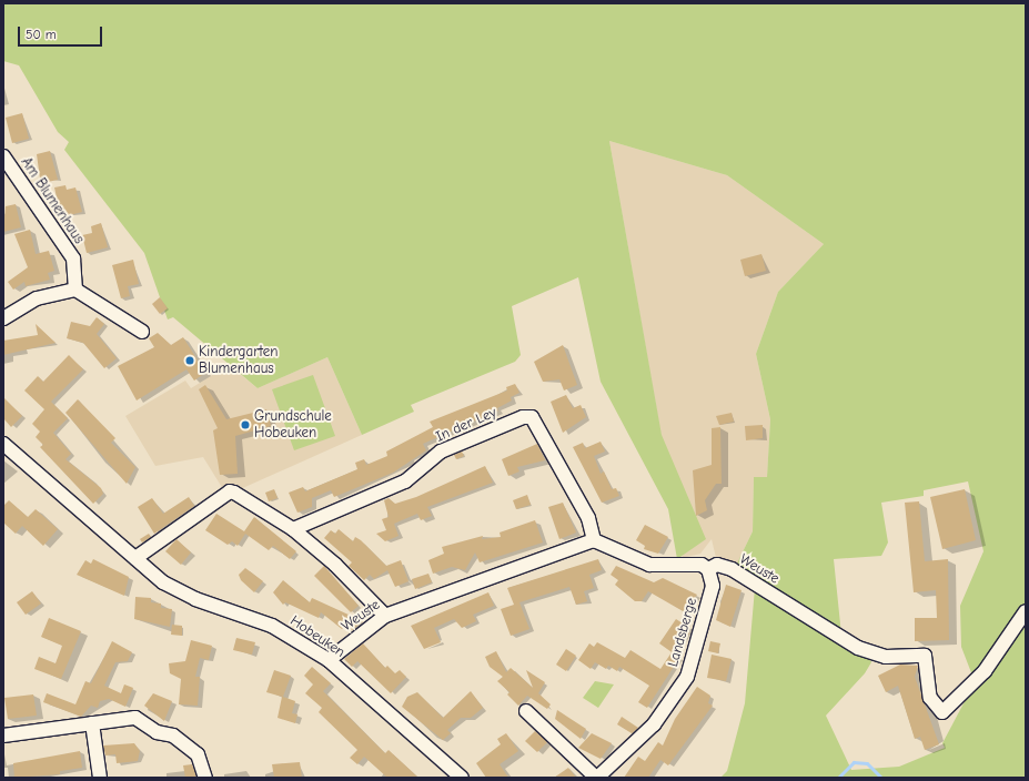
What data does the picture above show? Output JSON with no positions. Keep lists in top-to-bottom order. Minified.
{"streets":{"street":["Am Blumenhaus","In der Ley","Weuste","Landsberge","Hobeuken"]},"crossings":[["In der Ley","Weuste"],["Weuste","Landsberge"],["Weuste","Hobeuken"]],"places":["Kindergarten Blumenhaus","Grundschule Hobeuken"],"scale_bar":"50 m"}
